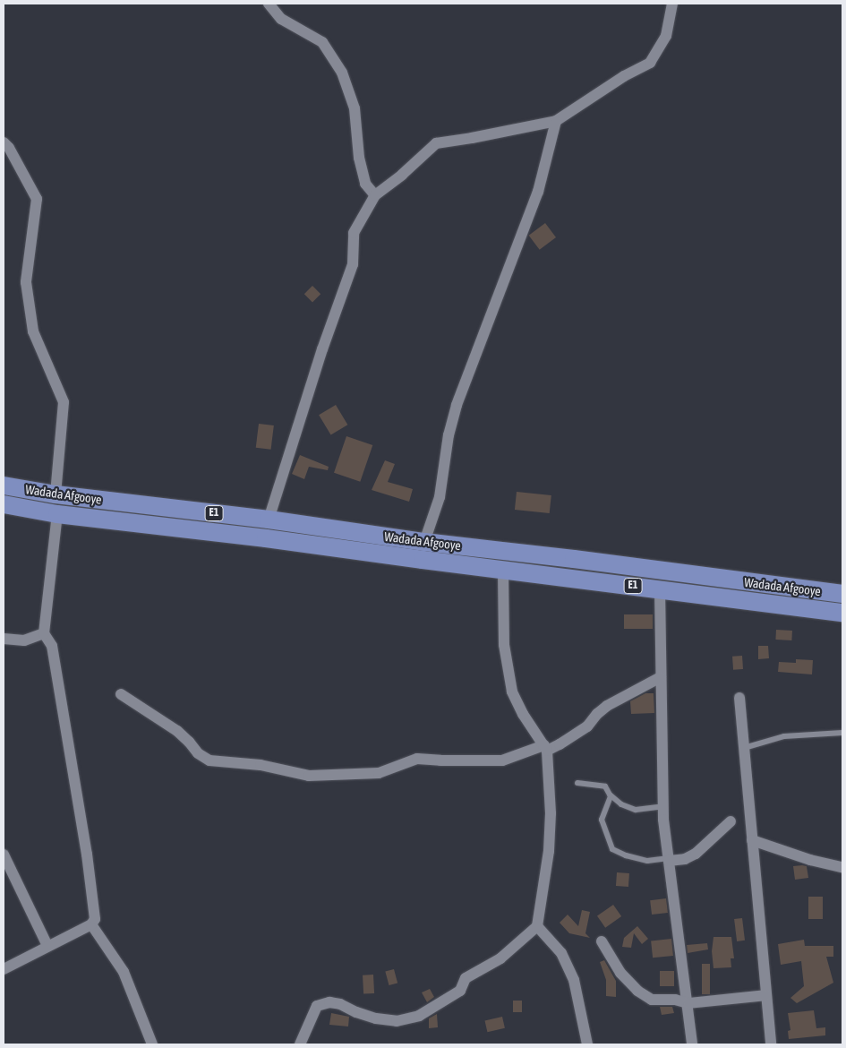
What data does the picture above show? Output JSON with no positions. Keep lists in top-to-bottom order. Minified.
{"streets":{"highway":["Wadada Afgooye","E1"]}}
